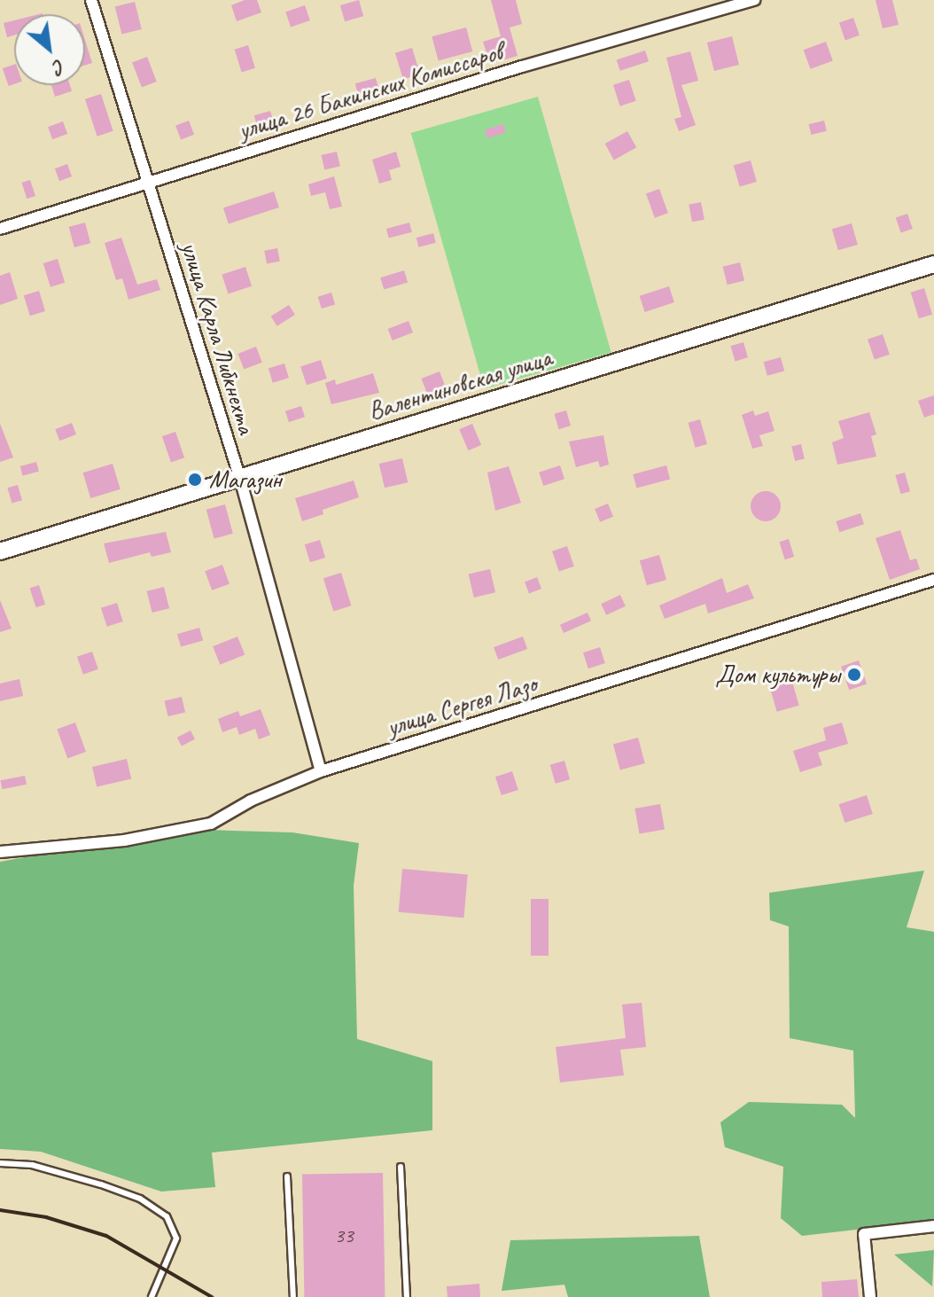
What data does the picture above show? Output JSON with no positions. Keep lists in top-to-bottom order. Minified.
{"streets":{"main road":["Валентиновская улица"],"street":["улица 26 Бакинских Комиссаров","улица Карла Либкнехта","улица Сергея Лазо"]},"crossings":[["улица 26 Бакинских Комиссаров","улица Карла Либкнехта"],["улица Карла Либкнехта","Валентиновская улица"],["улица Карла Либкнехта","улица Сергея Лазо"]],"places":["Магазин","Дом культуры"],"house_numbers":["33"],"north":"bottom right"}
